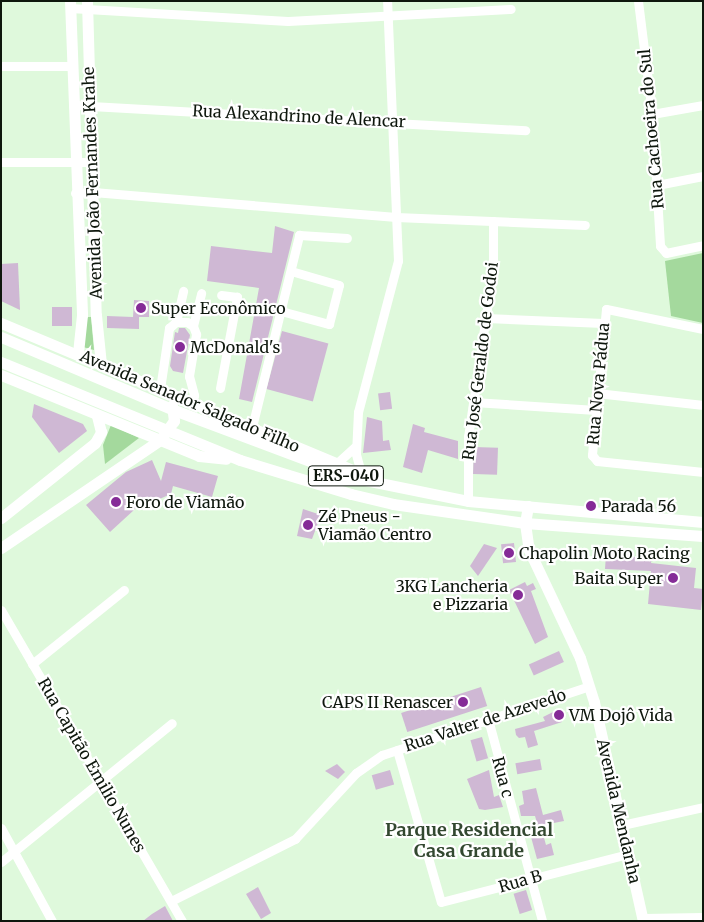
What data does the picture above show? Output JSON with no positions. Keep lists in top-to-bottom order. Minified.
{"streets":{"main road":["Avenida João Fernandes Krahe","Avenida Senador Salgado Filho","ERS-040","Avenida Mendanha"],"street":["Rua Alexandrino de Alencar","Rua Cachoeira do Sul","Rua José Geraldo de Godoi","Rua Nova Pádua","Rua Valter de Azevedo","Rua Capitão Emilio Nunes","Rua c","Rua B"]},"crossings":[["Rua Alexandrino de Alencar","Avenida João Fernandes Krahe"],["Avenida João Fernandes Krahe","Avenida Senador Salgado Filho"],["Rua José Geraldo de Godoi","Avenida Senador Salgado Filho"],["Avenida Senador Salgado Filho","Avenida Mendanha"],["Rua Valter de Azevedo","Rua Capitão Emilio Nunes"],["Rua Valter de Azevedo","Rua c"],["Rua Valter de Azevedo","Avenida Mendanha"],["Rua Valter de Azevedo","Rua B"],["Rua c","Rua B"],["Avenida Mendanha","Rua B"]],"districts":["Parque Residencial Casa Grande"],"places":["Super Econômico","McDonald's","Foro de Viamão","Parada 56","Zé Pneus - Viamão Centro","Chapolin Moto Racing","Baita Super","3KG Lancheria e Pizzaria","CAPS II Renascer","VM Dojô Vida"]}
